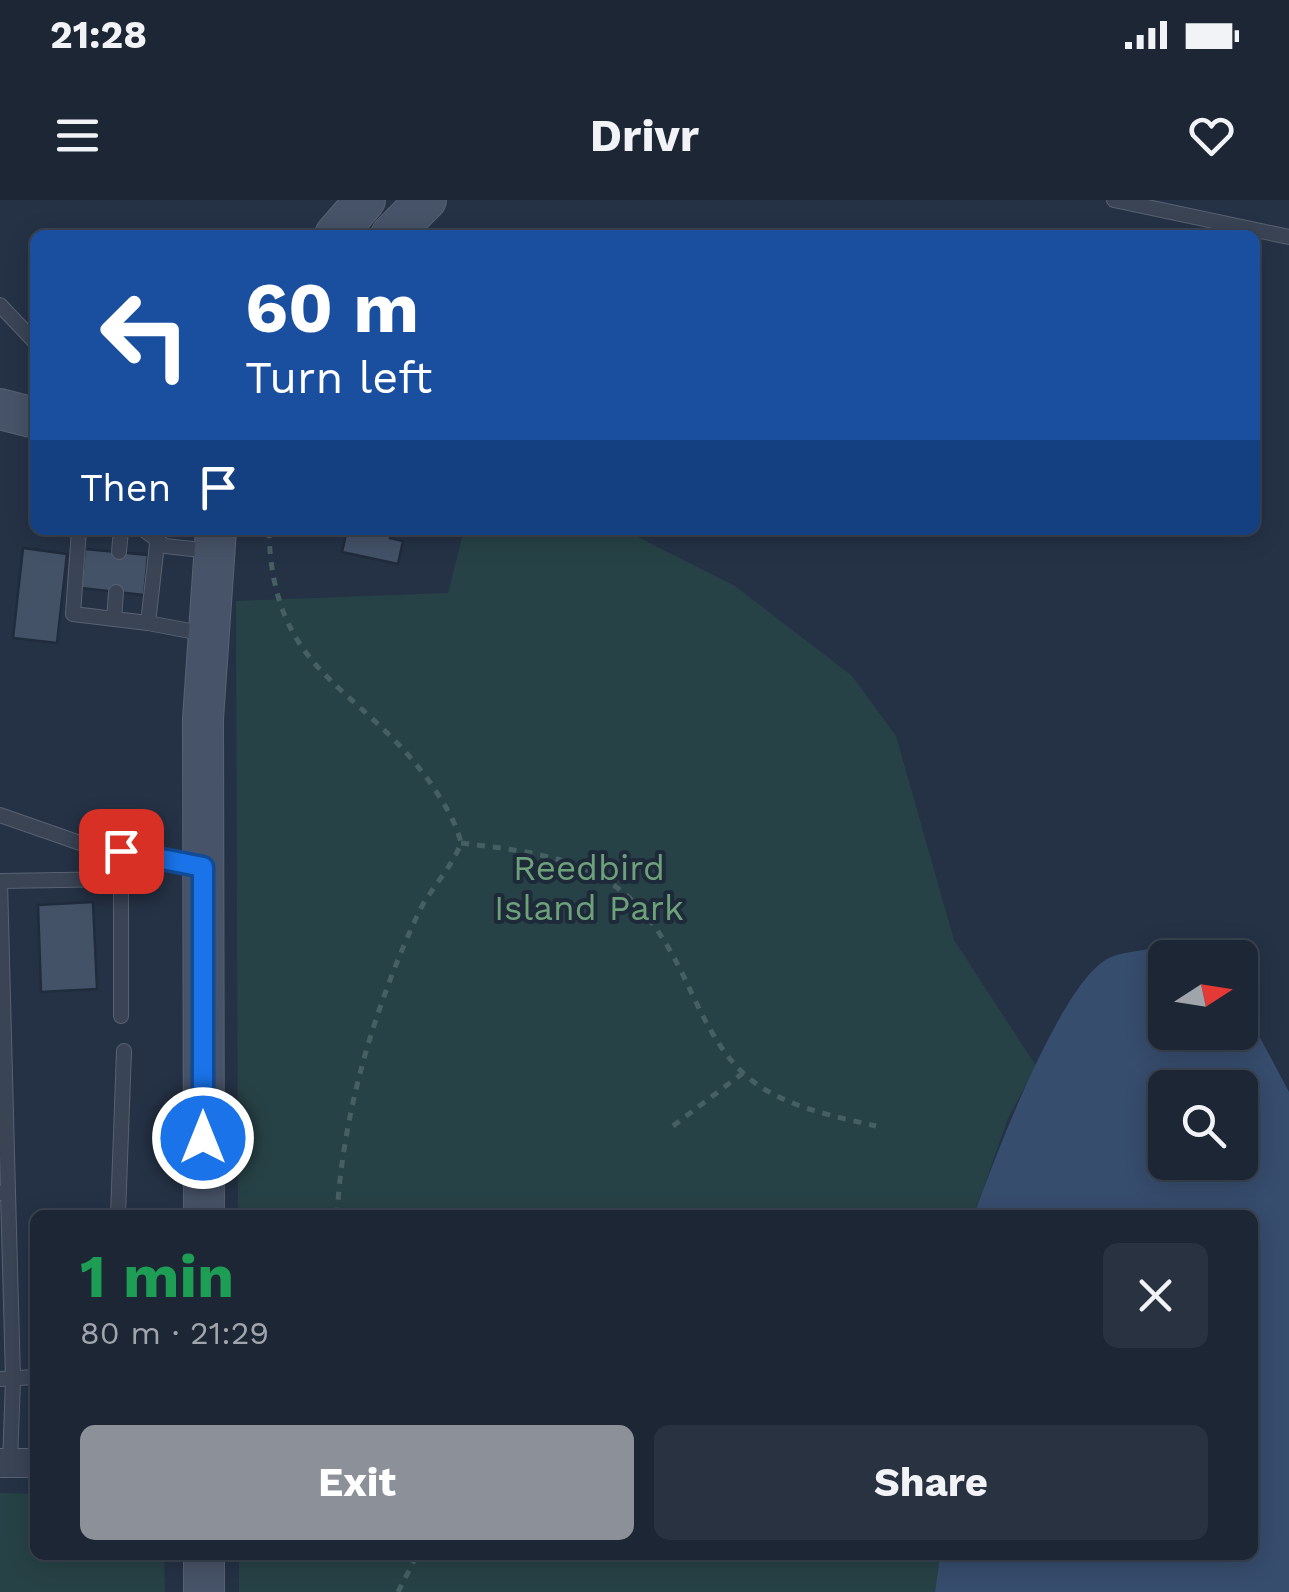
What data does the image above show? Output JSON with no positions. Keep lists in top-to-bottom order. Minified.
{"parks":["Reedbird Island Park"],"north":"right","page":{"status":"21:28","header":"Drivr","turn":["60 m","Turn left"],"then":"Then","heading":["1 min","80 m · 21:29"],"buttons":["Exit","Share"]}}
